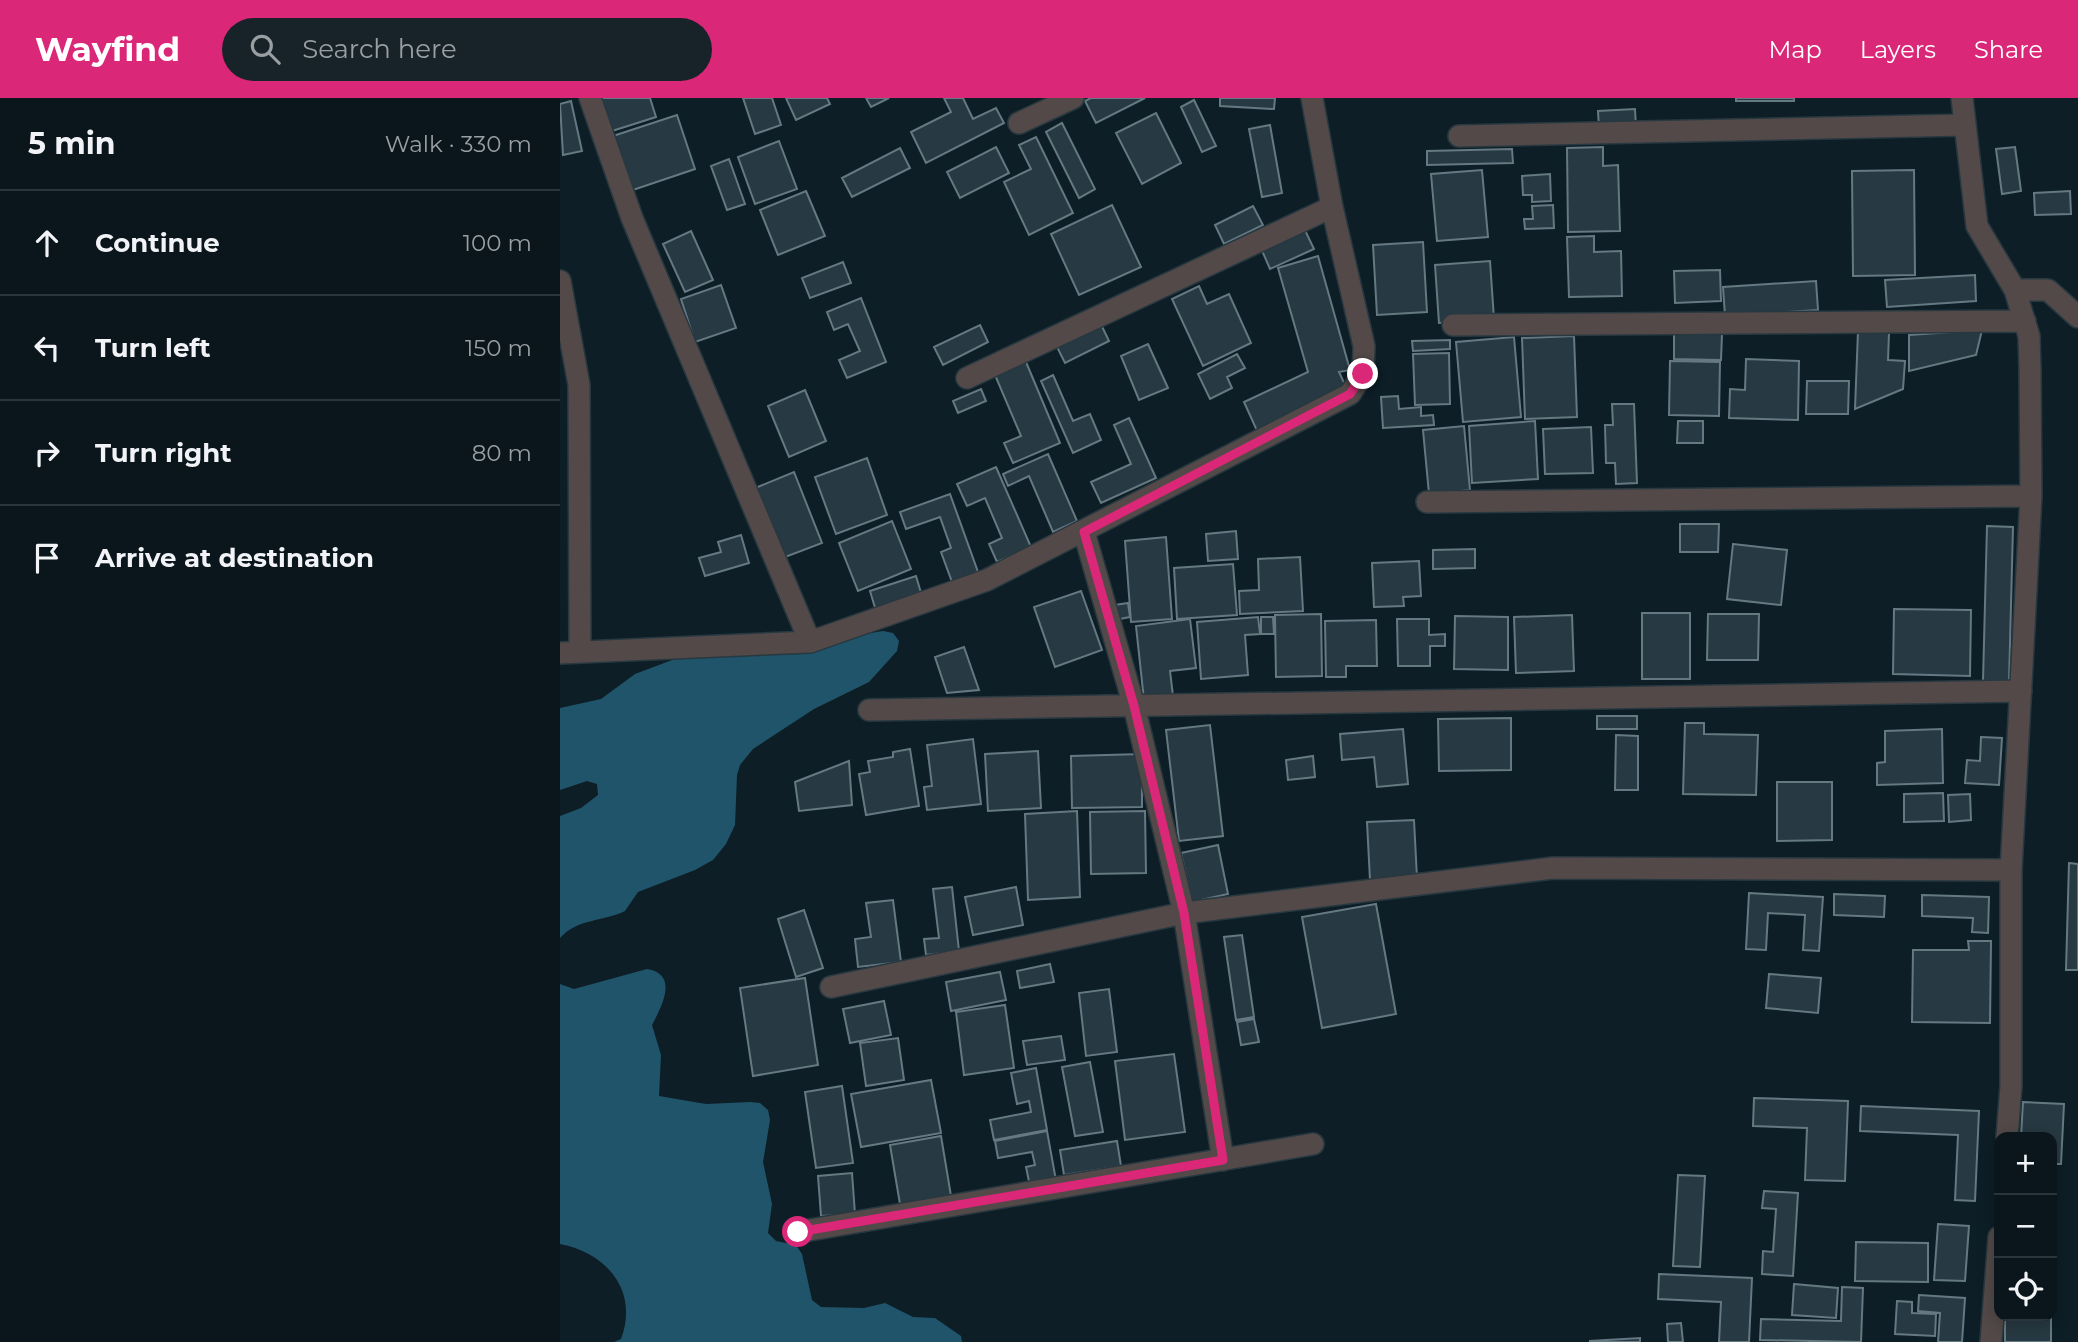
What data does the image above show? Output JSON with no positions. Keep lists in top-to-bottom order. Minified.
{"page":{"header":"Wayfind","search":"Search here","nav":["Map","Layers","Share"],"heading":["5 min","Walk · 330 m"],"list":[["Continue","100 m"],["Turn left","150 m"],["Turn right","80 m"],"Arrive at destination"],"map_buttons":["+","−"]}}
